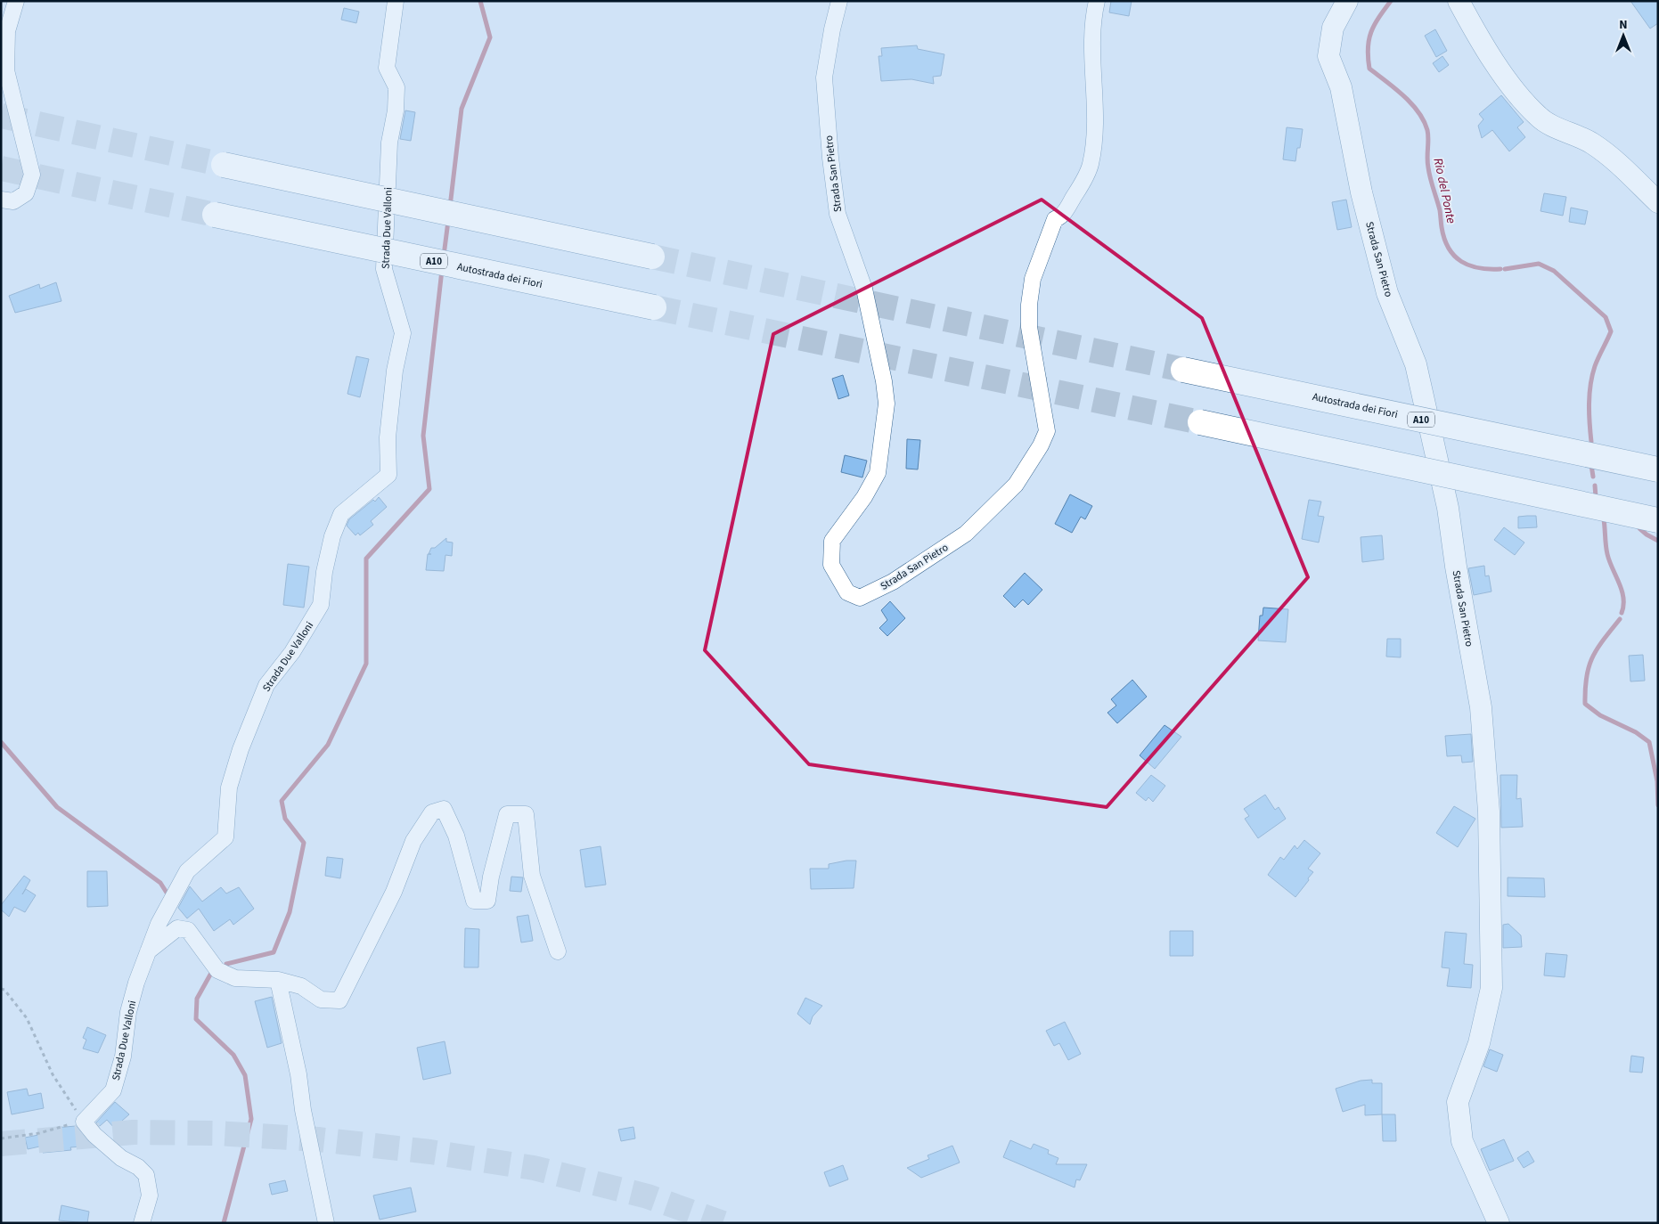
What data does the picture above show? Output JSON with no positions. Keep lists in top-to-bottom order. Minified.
{"streets":{"highway":["A10","Autostrada dei Fiori"],"street":["Strada San Pietro","Strada Due Valloni"]},"water":["Rio del Ponte"],"north":"top"}
